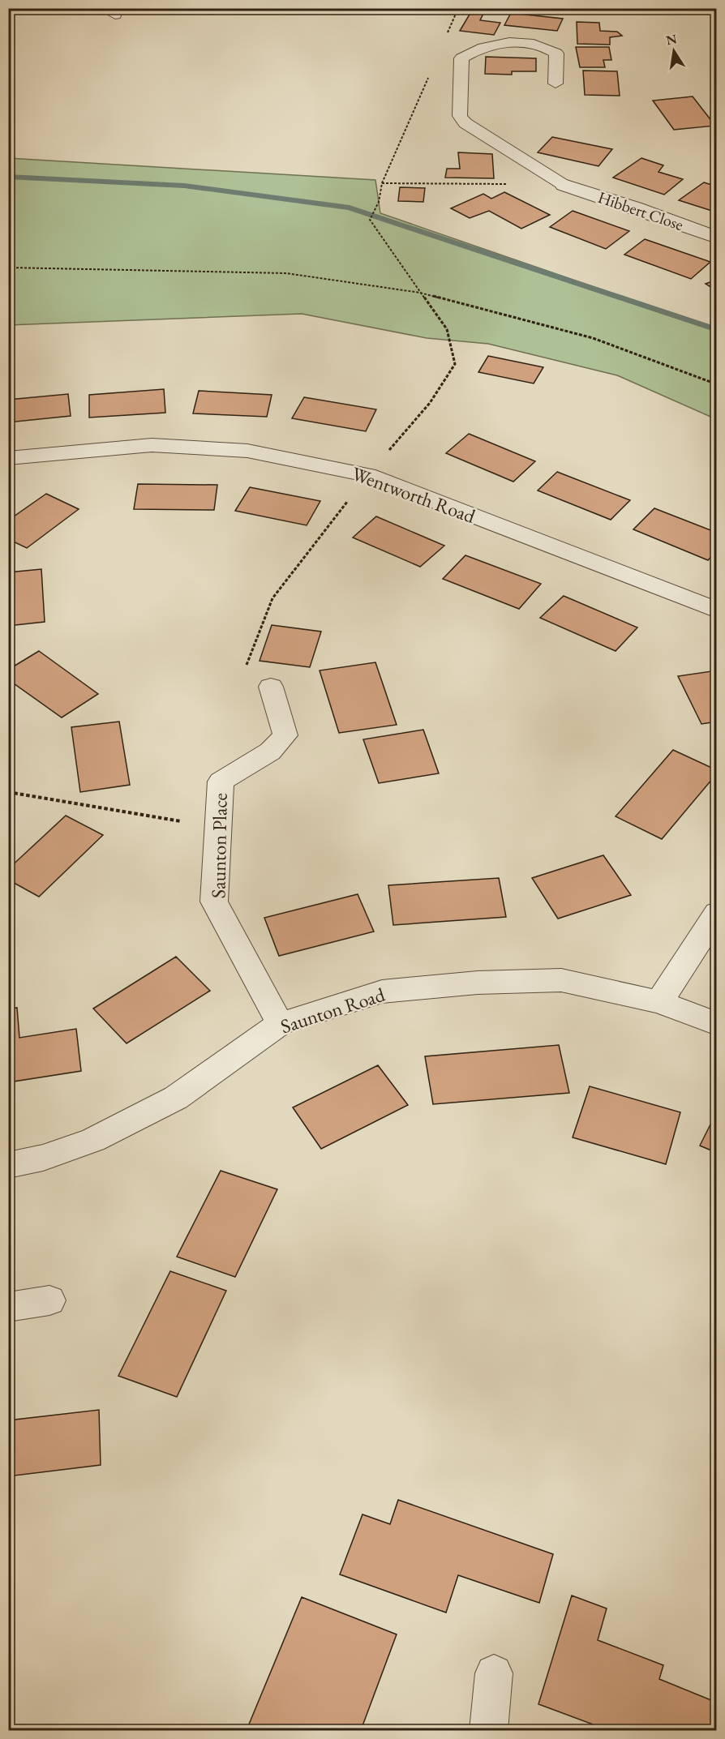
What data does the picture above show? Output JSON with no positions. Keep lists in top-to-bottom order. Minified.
{"streets":{"street":["Hibbert Close","Wentworth Road","Saunton Place","Saunton Road"]},"crossings":[["Saunton Place","Saunton Road"]],"north":"top"}
